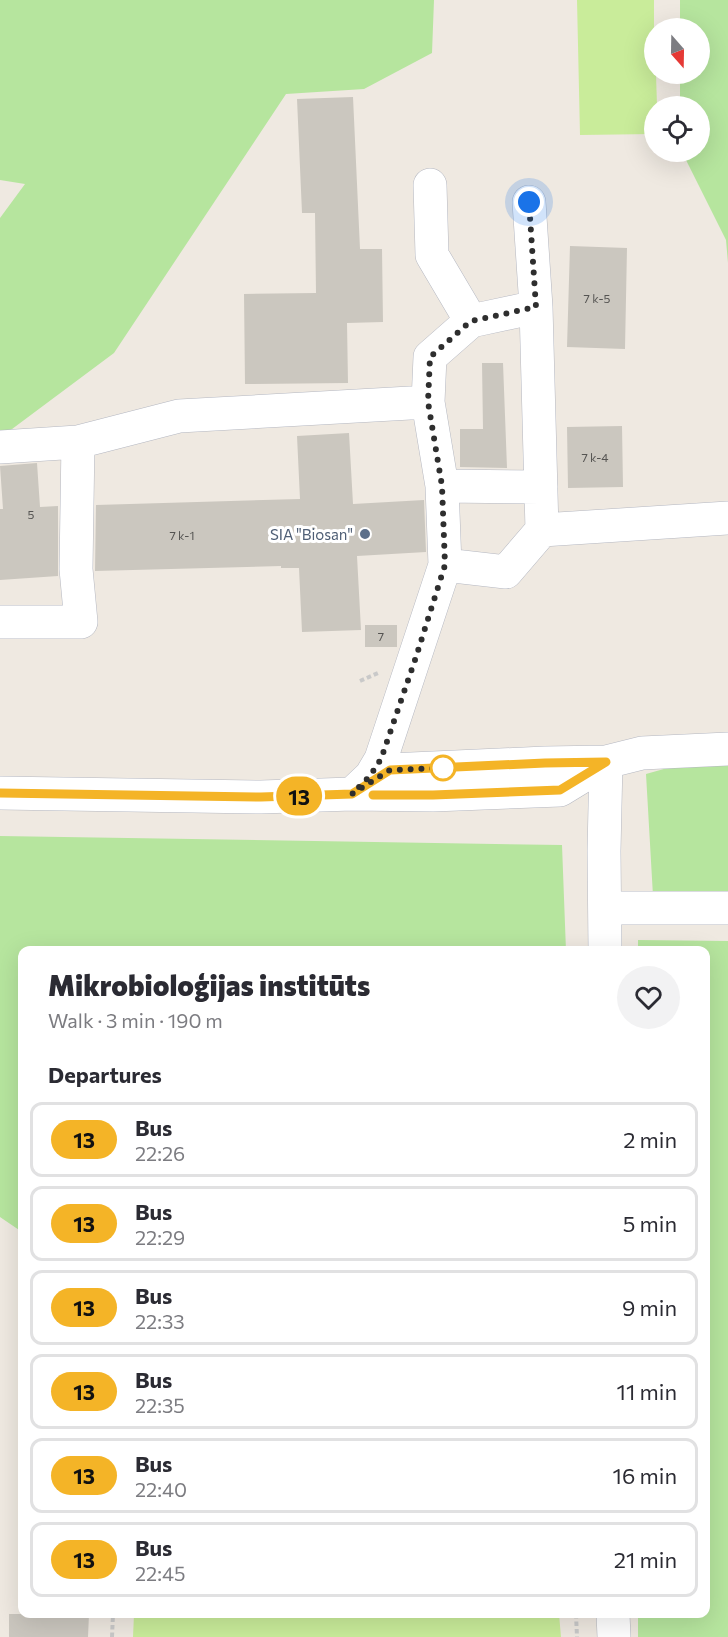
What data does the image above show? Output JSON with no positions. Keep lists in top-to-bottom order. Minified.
{"places":["SIA \"Biosan\""],"lines":["bus line 13"],"house_numbers":["7 k-5","7 k-4","5","7 k-1","7"],"north":"bottom","page":{"on_map":"13","heading":[["Mikrobioloģijas institūts","Walk · 3 min · 190 m"],"Departures"],"list":[{"mark":"13","name":"Bus","note":"22:26","value":"2 min"},{"mark":"13","name":"Bus","note":"22:29","value":"5 min"},{"mark":"13","name":"Bus","note":"22:33","value":"9 min"},{"mark":"13","name":"Bus","note":"22:35","value":"11 min"},{"mark":"13","name":"Bus","note":"22:40","value":"16 min"},{"mark":"13","name":"Bus","note":"22:45","value":"21 min"}]}}
